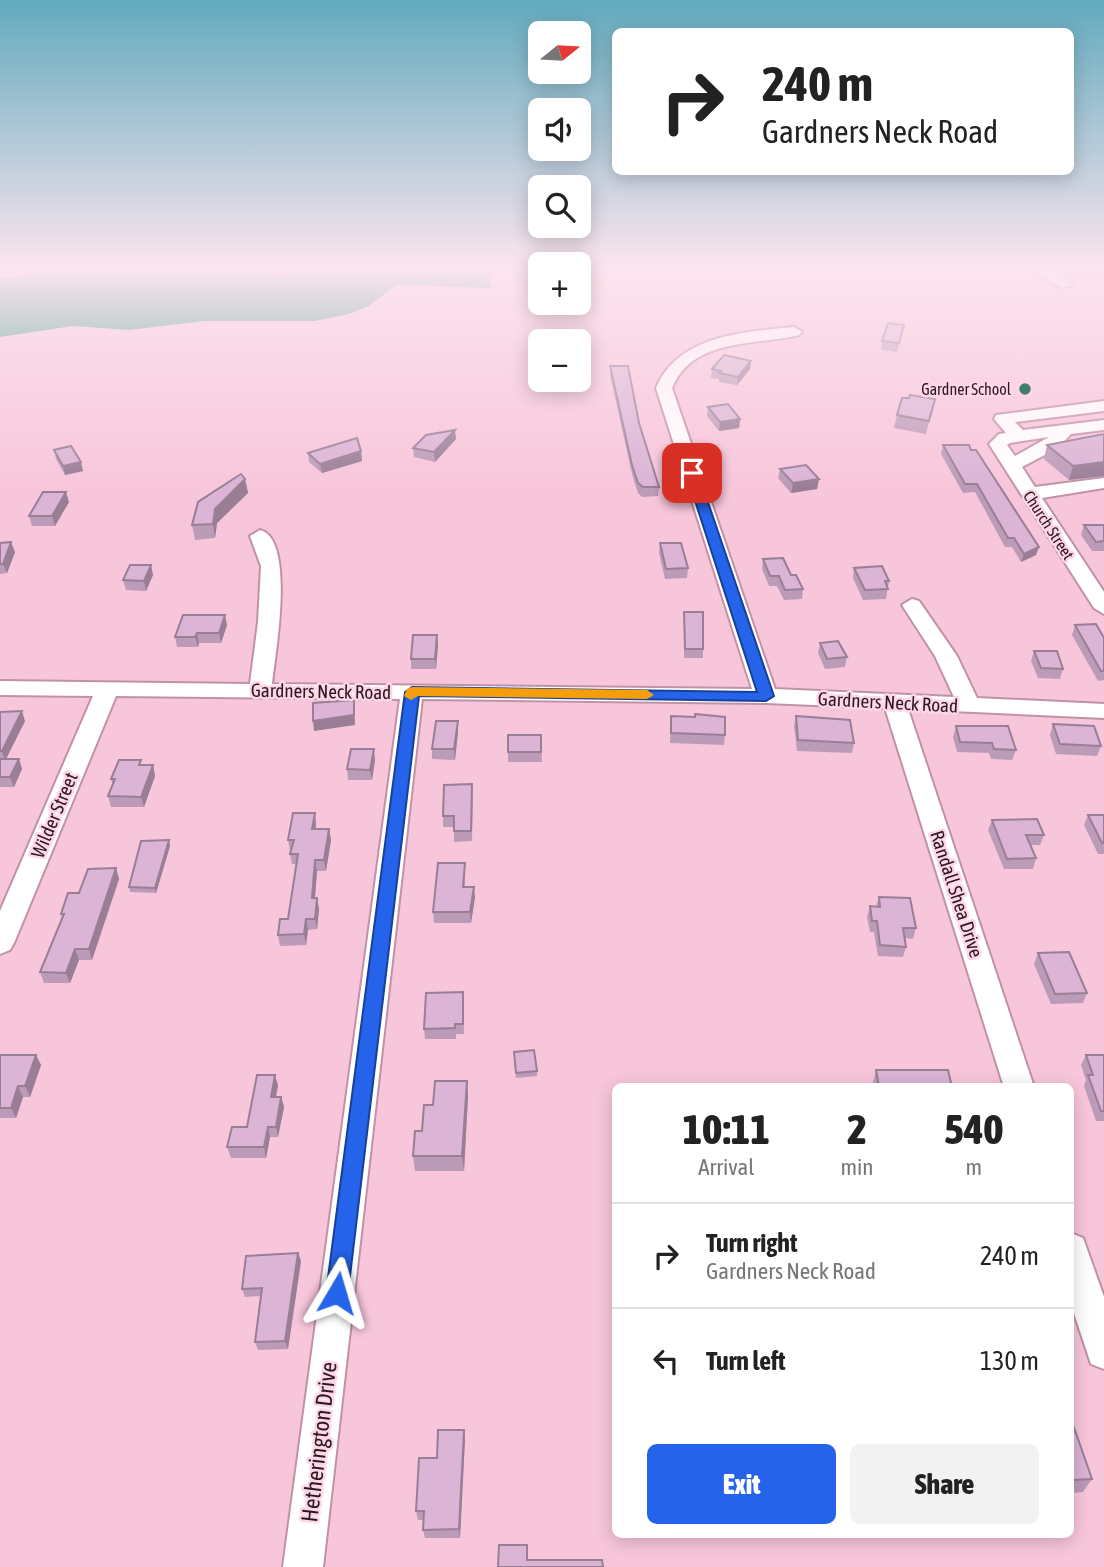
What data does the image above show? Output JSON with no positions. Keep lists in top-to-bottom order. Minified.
{"streets":{"street":["Church Street","Gardners Neck Road","Wilder Street","Randall Shea Drive","Hetherington Drive"]},"crossings":[["Gardners Neck Road","Wilder Street"],["Gardners Neck Road","Randall Shea Drive"],["Gardners Neck Road","Hetherington Drive"]],"places":["Gardner School"],"north":"right","page":{"map_buttons":["+","−"],"turn":["240 m","Gardners Neck Road"],"eta":["10:11","Arrival","2","min","540","m"],"list":[{"name":"Turn right","note":"Gardners Neck Road","value":"240 m"},{"name":"Turn left","value":"130 m"}],"buttons":["Exit","Share"]}}
